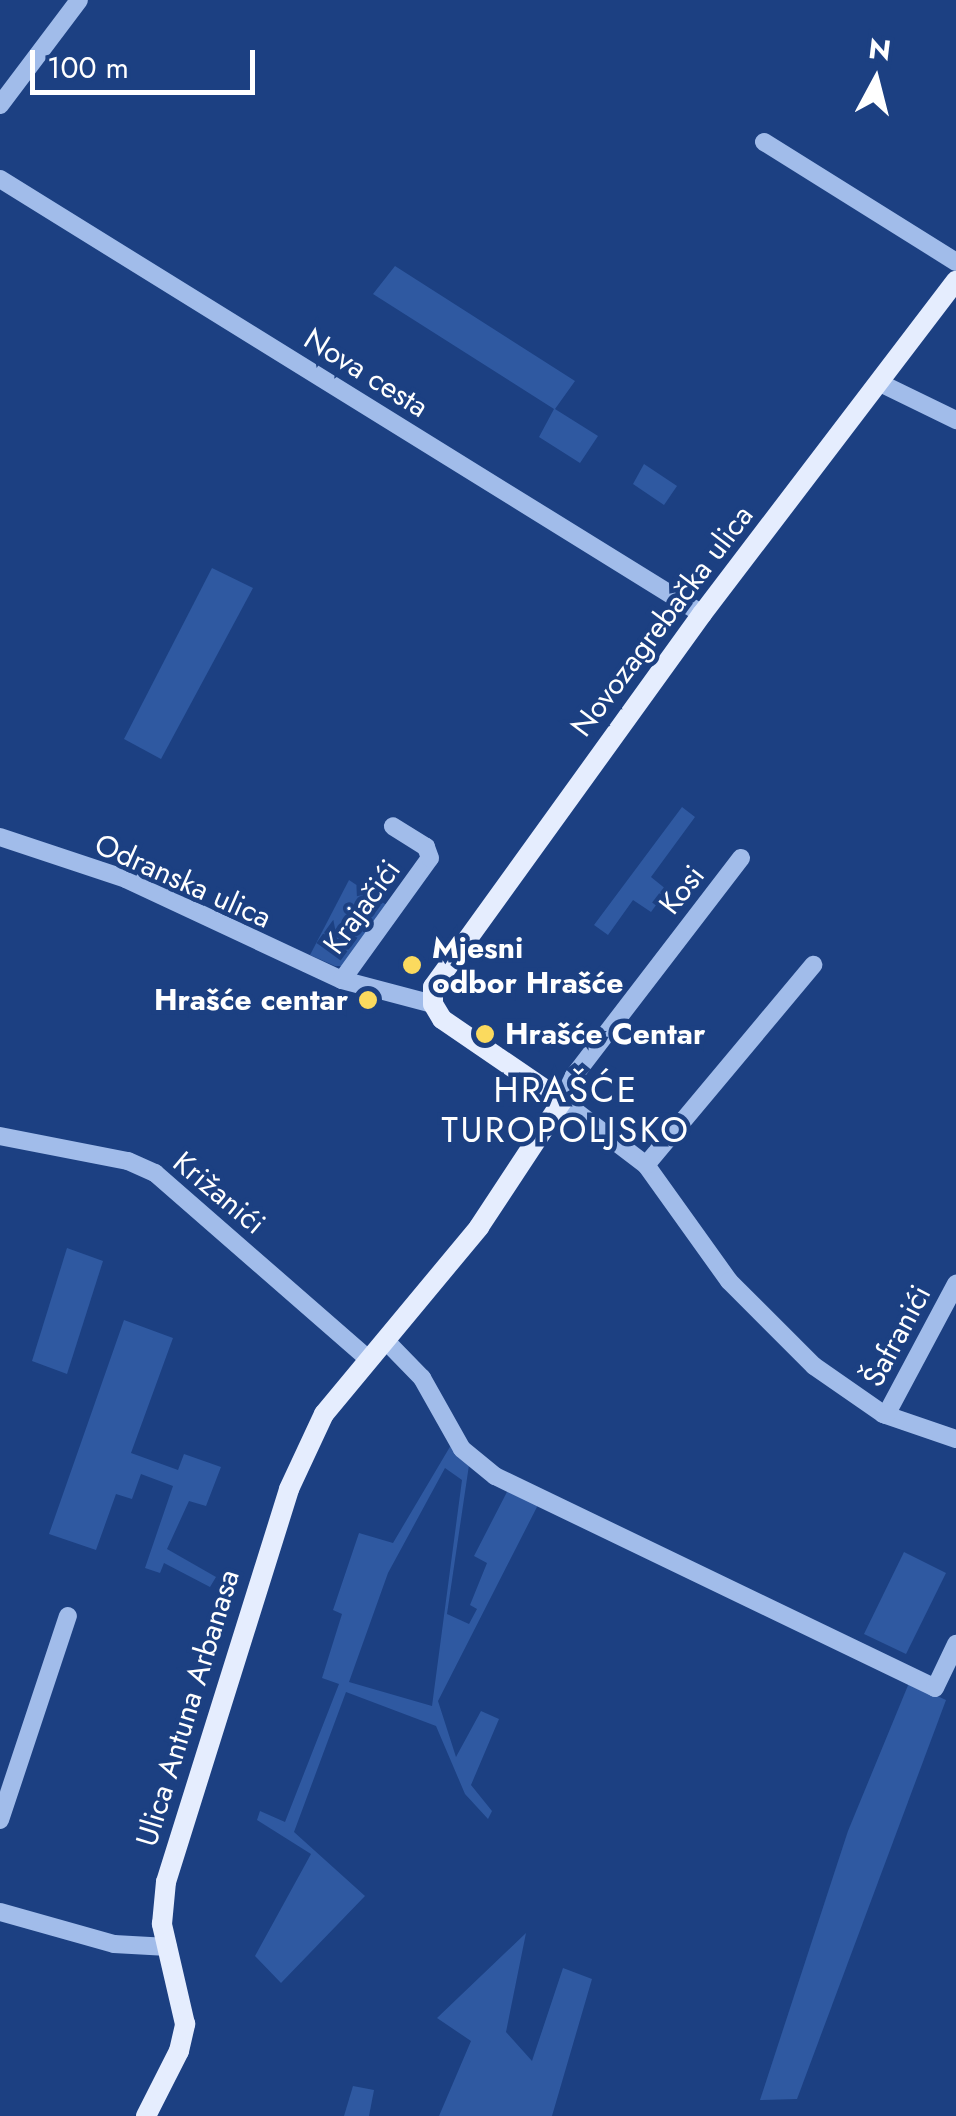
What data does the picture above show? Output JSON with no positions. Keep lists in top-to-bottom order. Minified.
{"streets":{"main road":["Novozagrebačka ulica","Ulica Antuna Arbanasa"],"street":["Nova cesta","Odranska ulica","Kosi","Krajačići","Križanići","Šafranići"]},"crossings":[["Nova cesta","Novozagrebačka ulica"],["Novozagrebačka ulica","Odranska ulica"],["Odranska ulica","Krajačići"],["Kosi","Ulica Antuna Arbanasa"],["Križanići","Ulica Antuna Arbanasa"]],"districts":["HRAŠĆE TUROPOLJSKO"],"places":["Mjesni odbor Hrašće","Hrašće centar","Hrašće Centar"],"scale_bar":"100 m","north":"top"}
